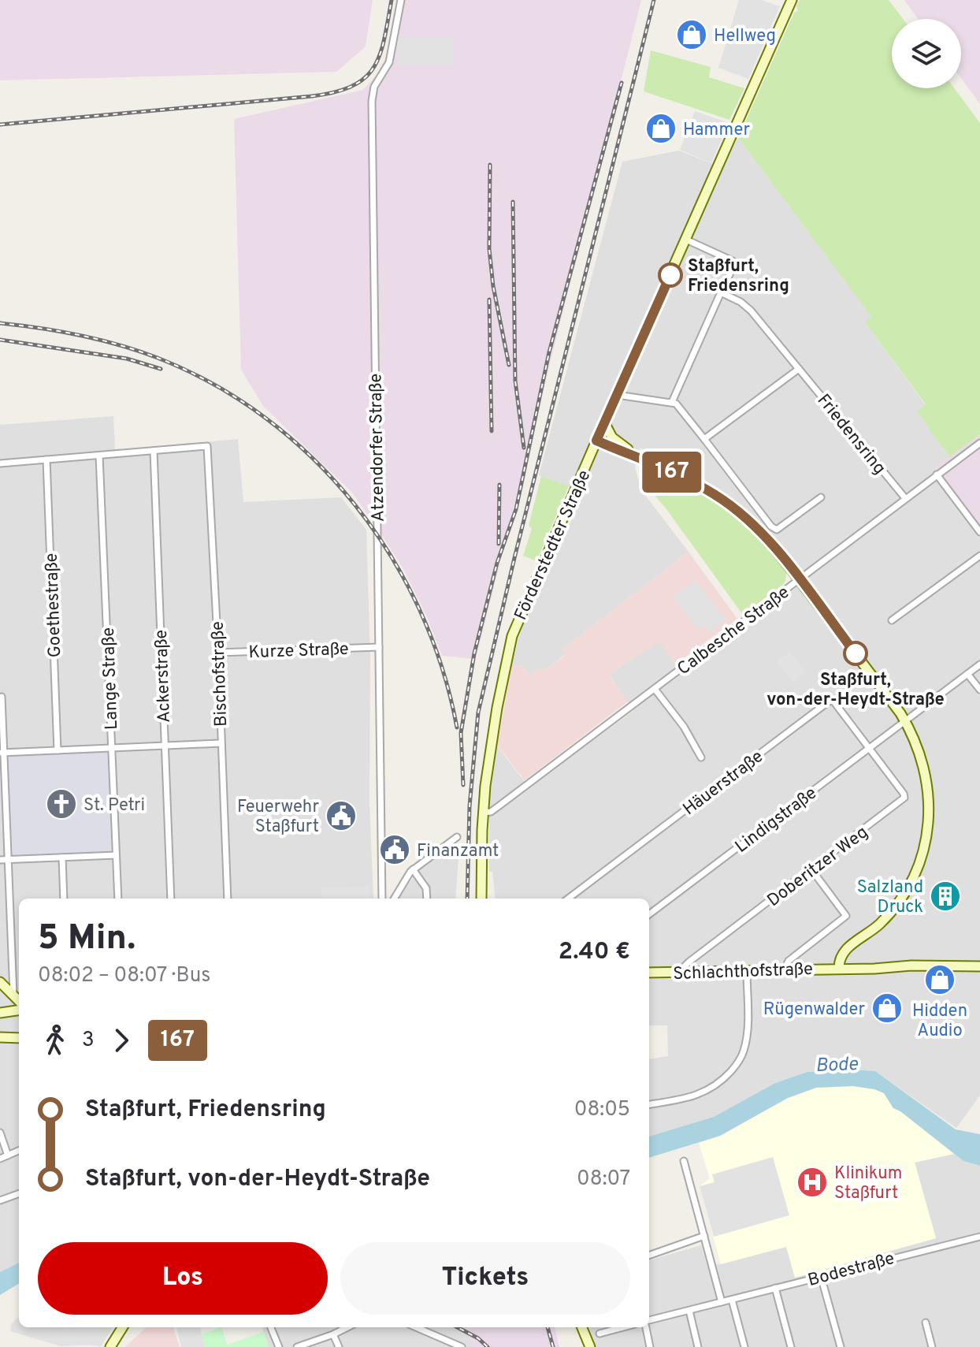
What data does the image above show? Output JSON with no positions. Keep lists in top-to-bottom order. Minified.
{"streets":{"street":["Friedensring","Atzendorfer Straße","Förderstedter Straße","Goethestraße","Calbesche Straße","Kurze Straße","Bischofstraße","Ackerstraße","Lange Straße","Häuerstraße","Lindigstraße","Doberitzer Weg","Schlachthofstraße","Bodestraße"]},"crossings":[["Friedensring","Calbesche Straße"],["Atzendorfer Straße","Kurze Straße"],["Förderstedter Straße","Calbesche Straße"],["Kurze Straße","Bischofstraße"],["Bischofstraße","Ackerstraße"],["Häuerstraße","Lindigstraße"],["Häuerstraße","Doberitzer Weg"],["Lindigstraße","Doberitzer Weg"],["Doberitzer Weg","Schlachthofstraße"]],"water":["Bode"],"places":{"shop":["Hellweg","Hammer","Hidden Audio","Rügenwalder"],"other":["Staßfurt, Friedensring","Staßfurt, von-der-Heydt-Straße"],"church":["St. Petri"],"public building":["Feuerwehr Staßfurt","Finanzamt"],"building":["Salzland Druck"],"hospital":["Klinikum Staßfurt"]},"lines":["bus line 167"],"page":{"on_map":"167","heading":["5 Min.","08:02 – 08:07 · Bus","2.40 €"],"legs":["3","167"],"list":[{"name":"Staßfurt, Friedensring","value":"08:05"},{"name":"Staßfurt, von-der-Heydt-Straße","value":"08:07"}],"buttons":["Los","Tickets"]}}
